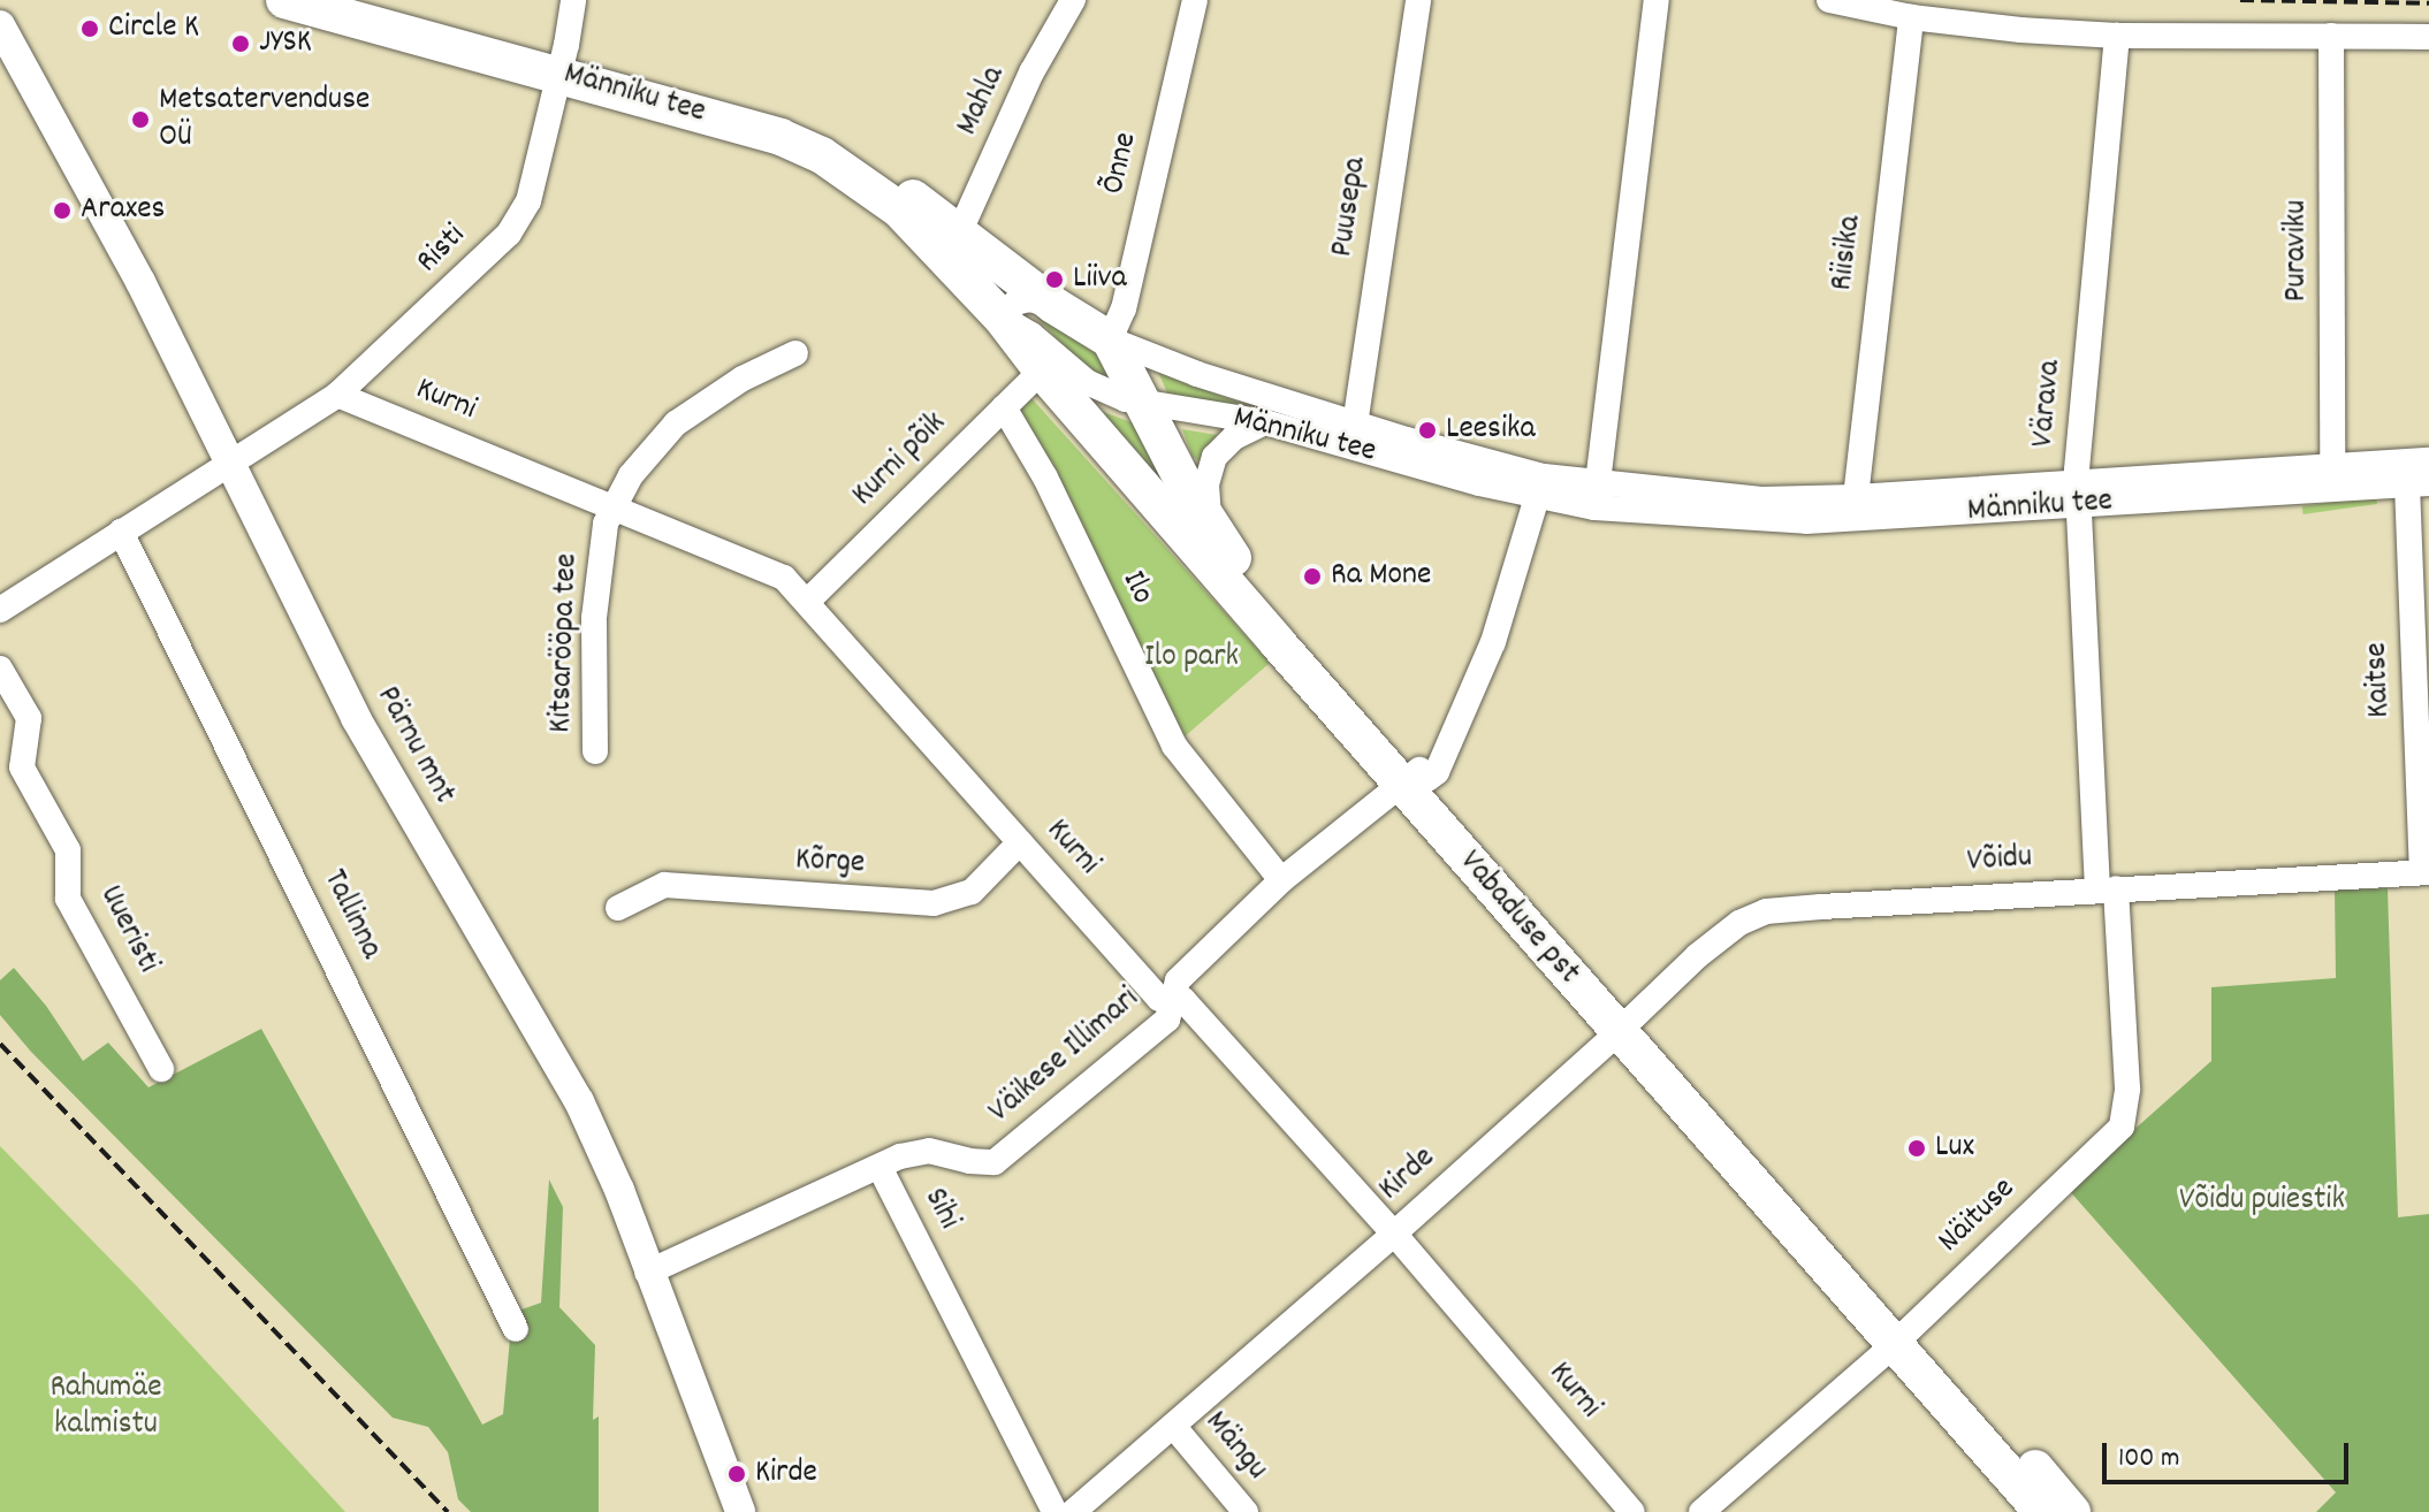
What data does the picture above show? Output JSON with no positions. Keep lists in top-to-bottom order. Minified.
{"streets":{"highway":["Männiku tee","Vabaduse pst"],"main road":["Pärnu mnt"],"street":["Mahla","Õnne","Puusepa","Risti","Puraviku","Riisika","Kurni","Värava","Kurni põik","Ilo","Kitsarööpa tee","Kaitse","Võidu","Kõrge","Tallinna","Uueristi","Väikese Illimari","Kirde","Sihi","Näituse","Mängu"]},"crossings":[["Männiku tee","Mahla"],["Männiku tee","Õnne"],["Männiku tee","Puusepa"],["Männiku tee","Risti"],["Männiku tee","Puraviku"],["Männiku tee","Riisika"],["Männiku tee","Värava"],["Männiku tee","Kaitse"],["Männiku tee","Vabaduse pst"],["Õnne","Vabaduse pst"],["Risti","Kurni"],["Risti","Pärnu mnt"],["Kurni","Kurni põik"],["Kurni","Kitsarööpa tee"],["Kurni","Kõrge"],["Kurni","Väikese Illimari"],["Kurni","Kirde"],["Värava","Võidu"],["Värava","Näituse"],["Kurni põik","Ilo"],["Kurni põik","Vabaduse pst"],["Ilo","Väikese Illimari"],["Kaitse","Võidu"],["Pärnu mnt","Sihi"],["Võidu","Vabaduse pst"],["Võidu","Kirde"],["Võidu","Näituse"],["Vabaduse pst","Väikese Illimari"],["Vabaduse pst","Kirde"],["Vabaduse pst","Näituse"],["Väikese Illimari","Sihi"],["Kirde","Mängu"]],"parks":["Ilo park","Võidu puiestik","Rahumäe kalmistu"],"places":["Circle K","JYSK","Metsatervenduse OÜ","Araxes","Liiva","Leesika","Ra Mone","Lux","Kirde"],"scale_bar":"100 m"}
